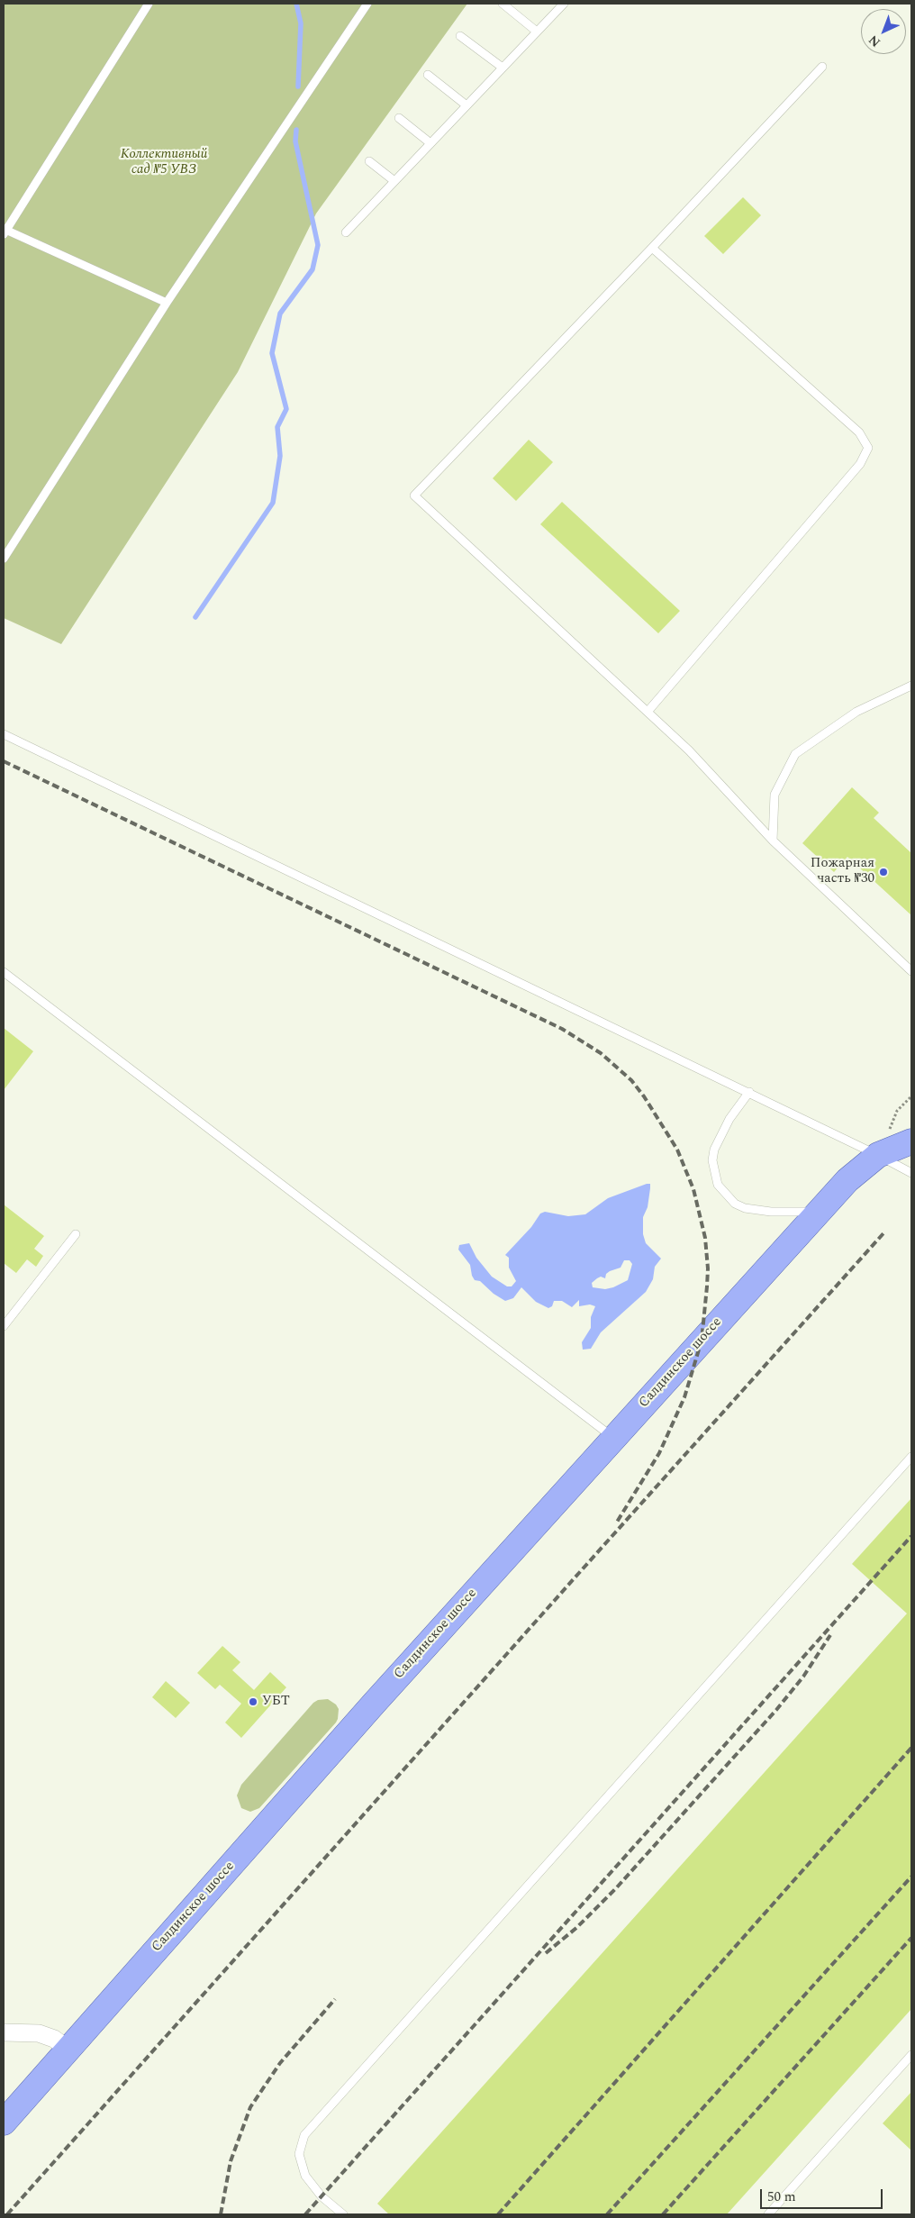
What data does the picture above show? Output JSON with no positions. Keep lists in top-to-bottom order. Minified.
{"streets":{"main road":["Салдинское шоссе"]},"parks":["Коллективный сад №5 УВЗ"],"places":["Пожарная часть №30","УБТ"],"scale_bar":"50 m","north":"bottom left"}
